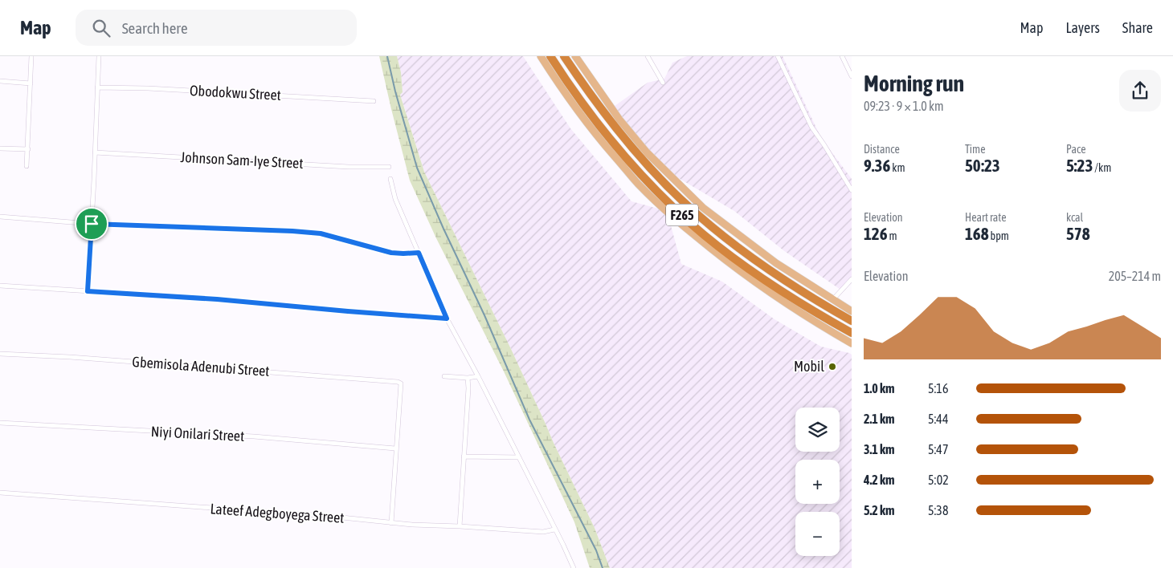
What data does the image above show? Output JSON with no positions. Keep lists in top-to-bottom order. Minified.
{"streets":{"highway":["F265"],"street":["Obodokwu Street","Johnson Sam-Iye Street","Gbemisola Adenubi Street","Niyi Onilari Street","Lateef Adegboyega Street"]},"crossings":[["Gbemisola Adenubi Street","Niyi Onilari Street"]],"places":["Mobil"],"page":{"header":"Map","search":"Search here","nav":["Map","Layers","Share"],"heading":["Morning run","09:23 · 9 × 1.0 km"],"stats":[["Distance","9.36 km"],["Time","50:23"],["Pace","5:23 /km"],["Elevation","126 m"],["Heart rate","168 bpm"],["kcal","578"]],"chart":["Elevation","205–214 m"],"list":[{"name":"1.0 km","note":"5:16"},{"name":"2.1 km","note":"5:44"},{"name":"3.1 km","note":"5:47"},{"name":"4.2 km","note":"5:02"},{"name":"5.2 km","note":"5:38"}],"map_buttons":["+","−"]}}
